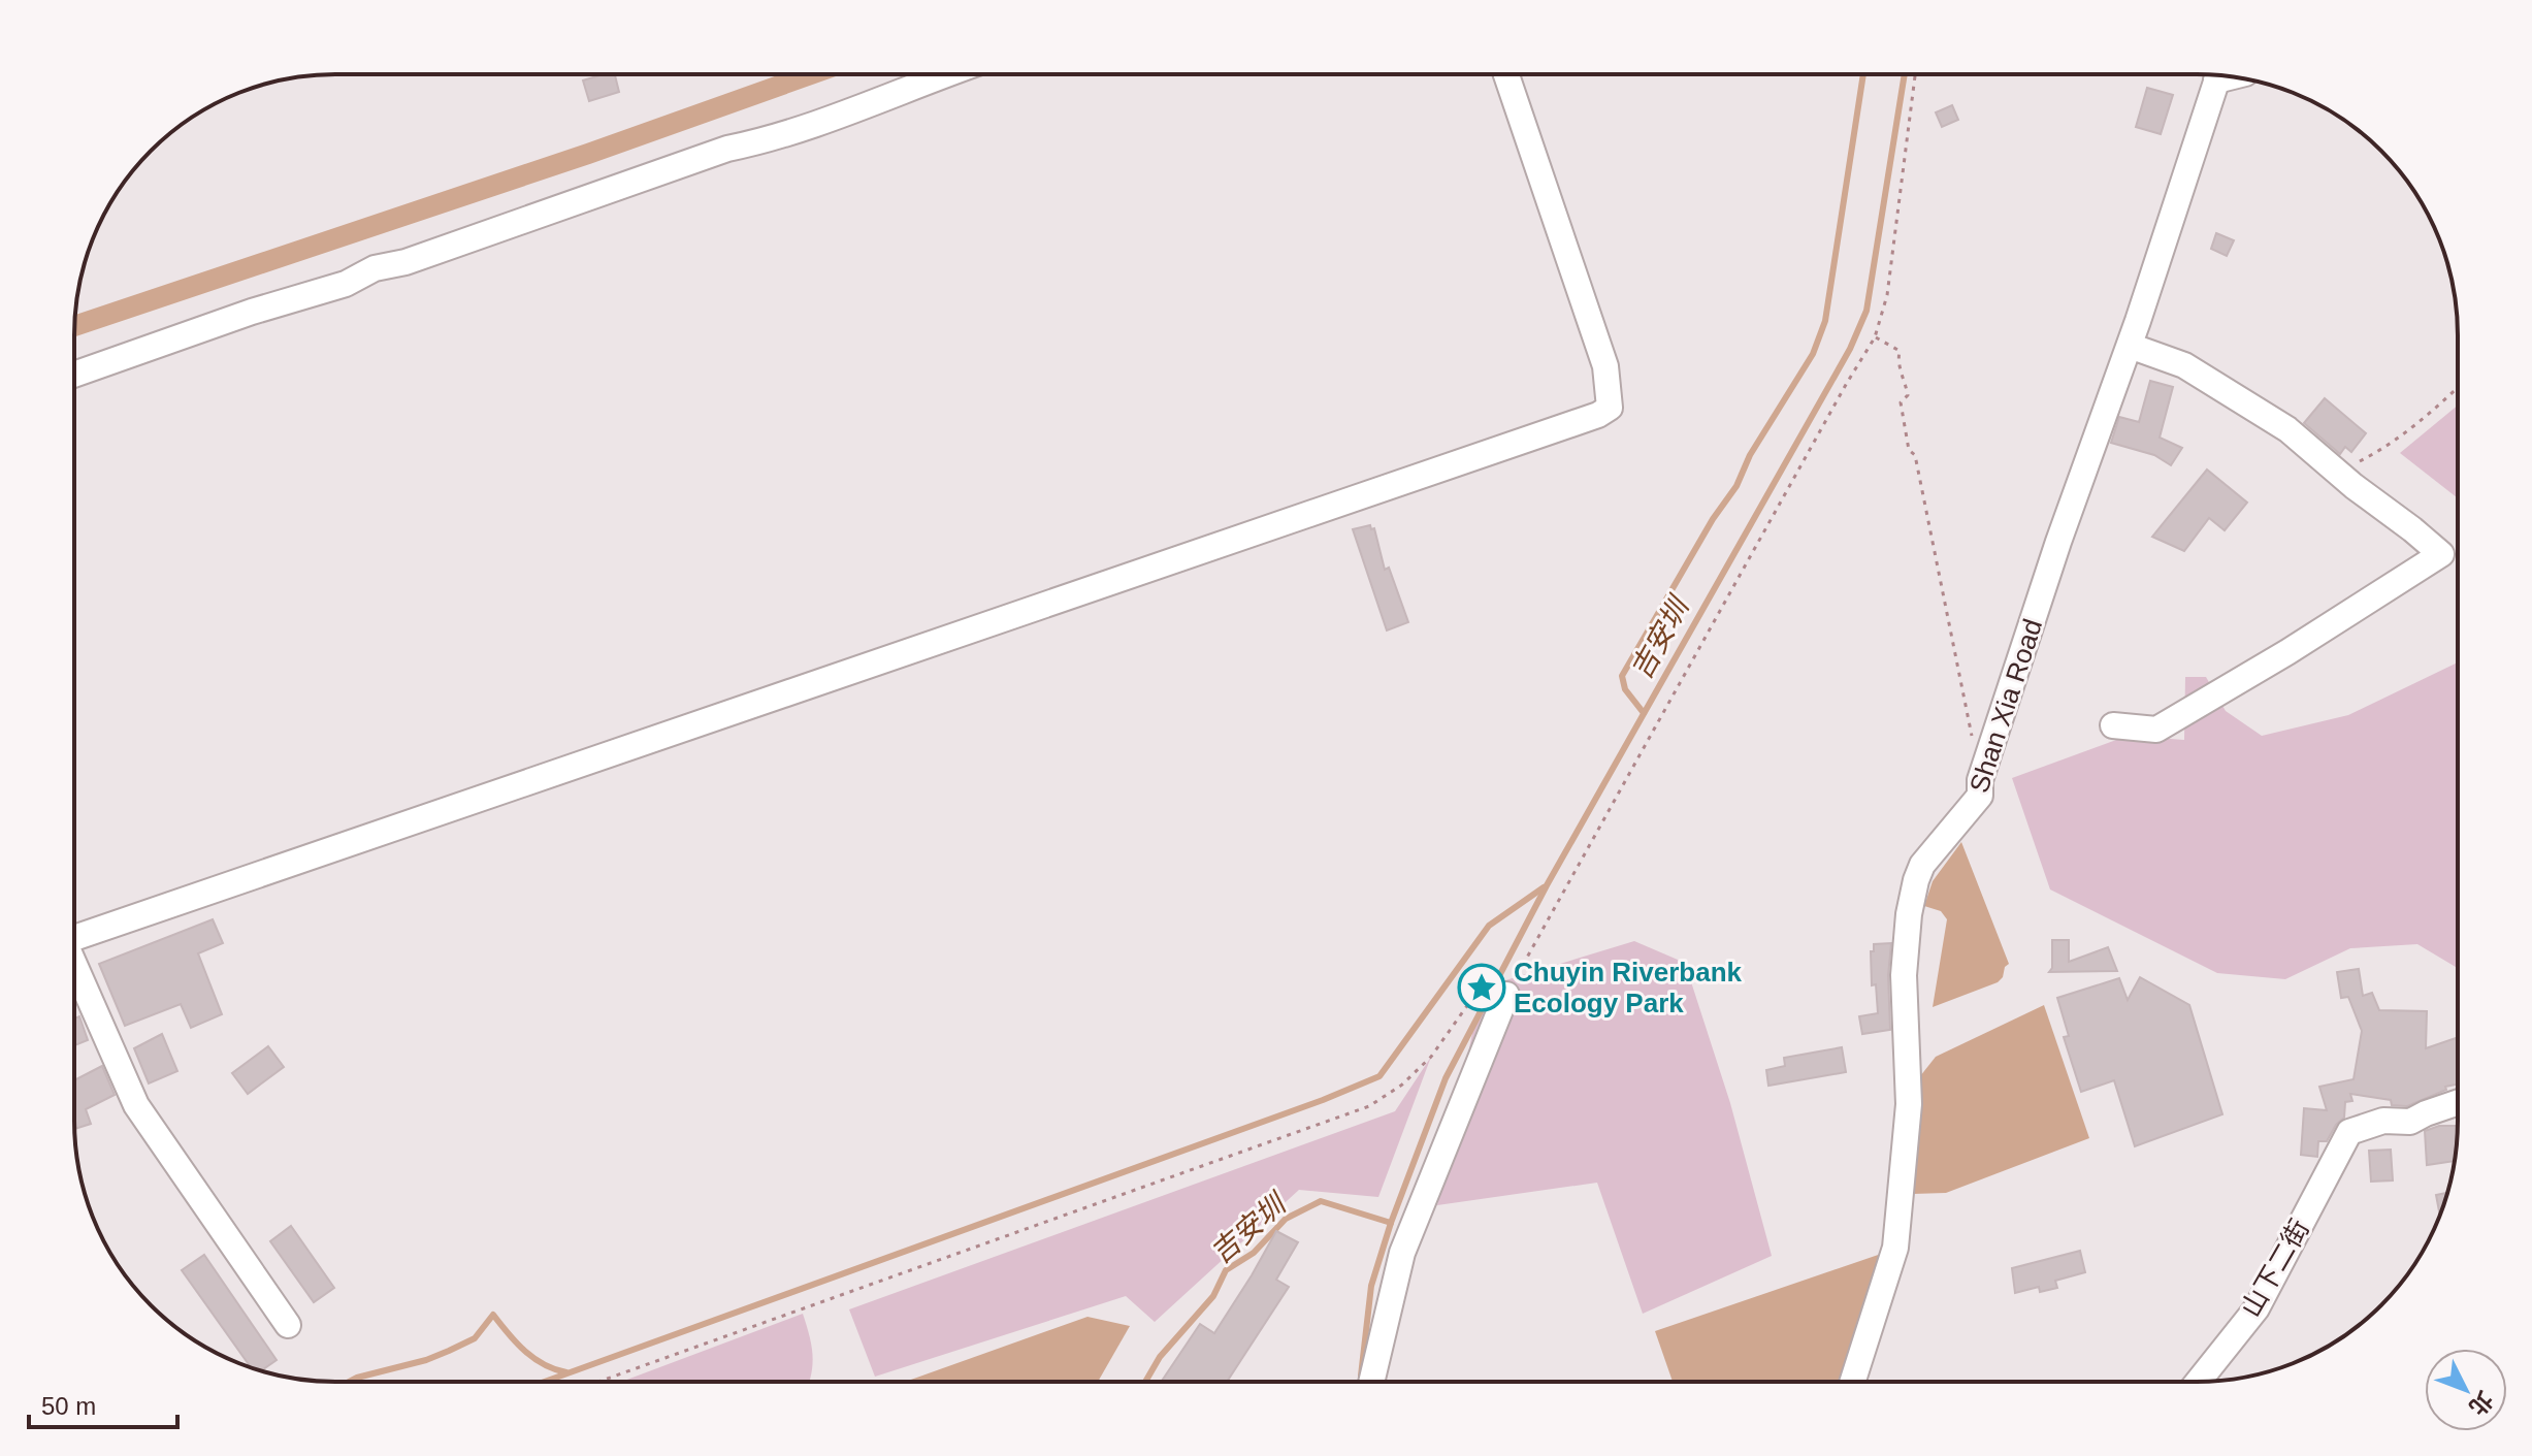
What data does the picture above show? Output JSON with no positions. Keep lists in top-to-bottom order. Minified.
{"streets":{"street":["Shan Xia Road","山下二街"]},"water":["吉安圳"],"places":{"place":["Chuyin Riverbank Ecology Park"]},"scale_bar":"50 m","north":"bottom right"}
